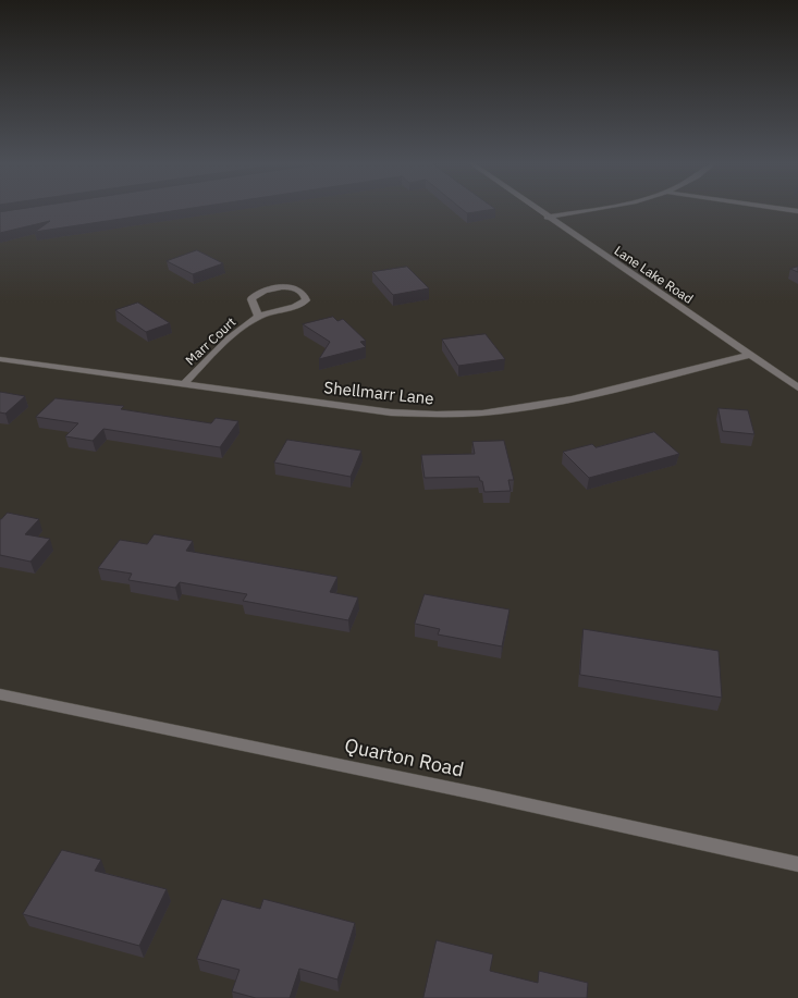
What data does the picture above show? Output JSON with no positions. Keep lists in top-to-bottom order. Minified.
{"streets":{"street":["Lane Lake Road","Marr Court","Shellmarr Lane","Quarton Road"]},"crossings":[["Lane Lake Road","Shellmarr Lane"],["Marr Court","Shellmarr Lane"]]}
